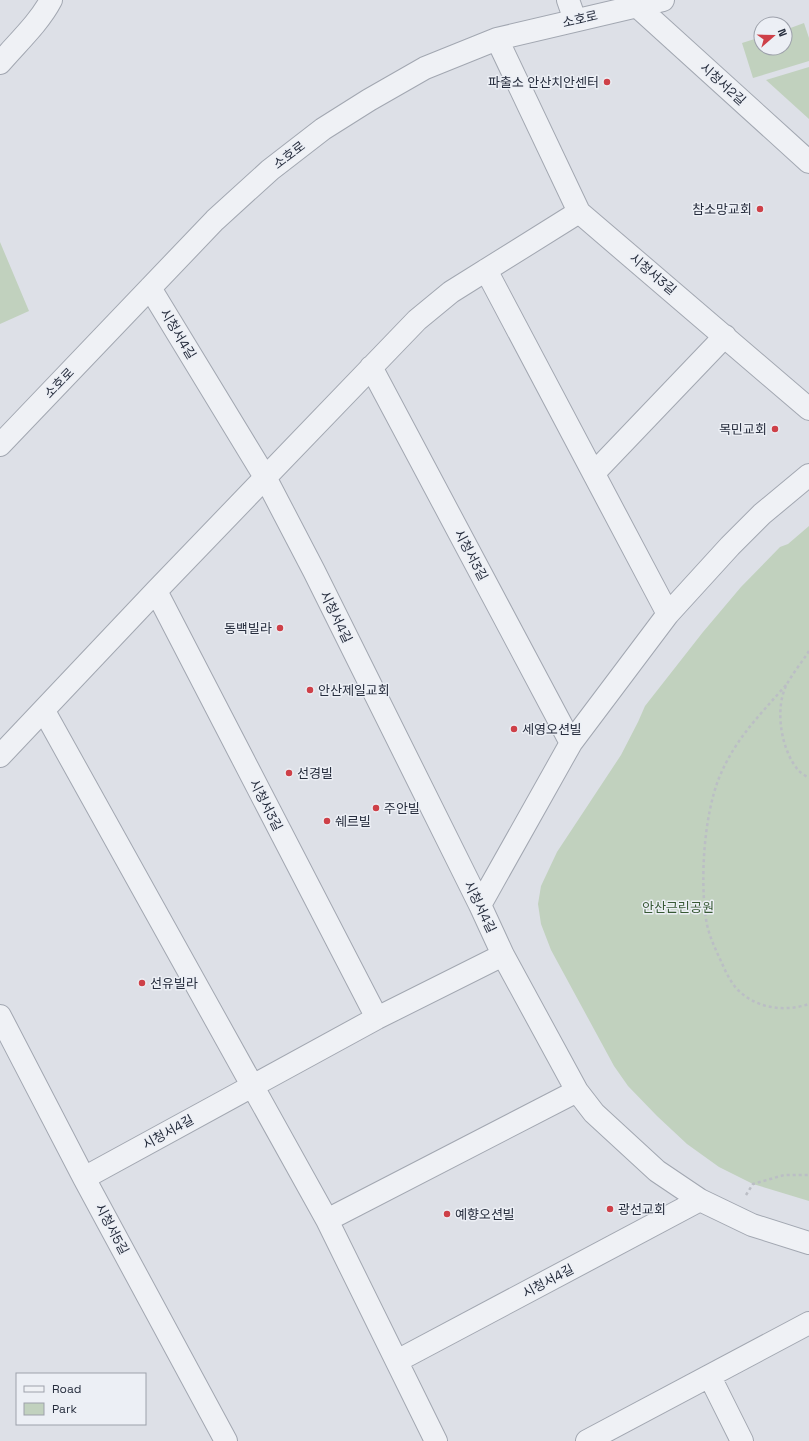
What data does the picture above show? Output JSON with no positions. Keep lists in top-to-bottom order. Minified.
{"streets":{"street":["소호로","시청서2길","시청서3길","시청서4길","시청서5길"]},"crossings":[["소호로","시청서2길"],["소호로","시청서4길"],["시청서3길","시청서4길"],["시청서4길","시청서5길"]],"parks":["안산근린공원"],"places":["파출소 안산치안센터","참소망교회","목민교회","동백빌라","안산제일교회","세영오션빌","선경빌","주안빌","쉐르빌","선유빌라","광선교회","예향오션빌"],"legend":["Road","Park"],"north":"right"}
